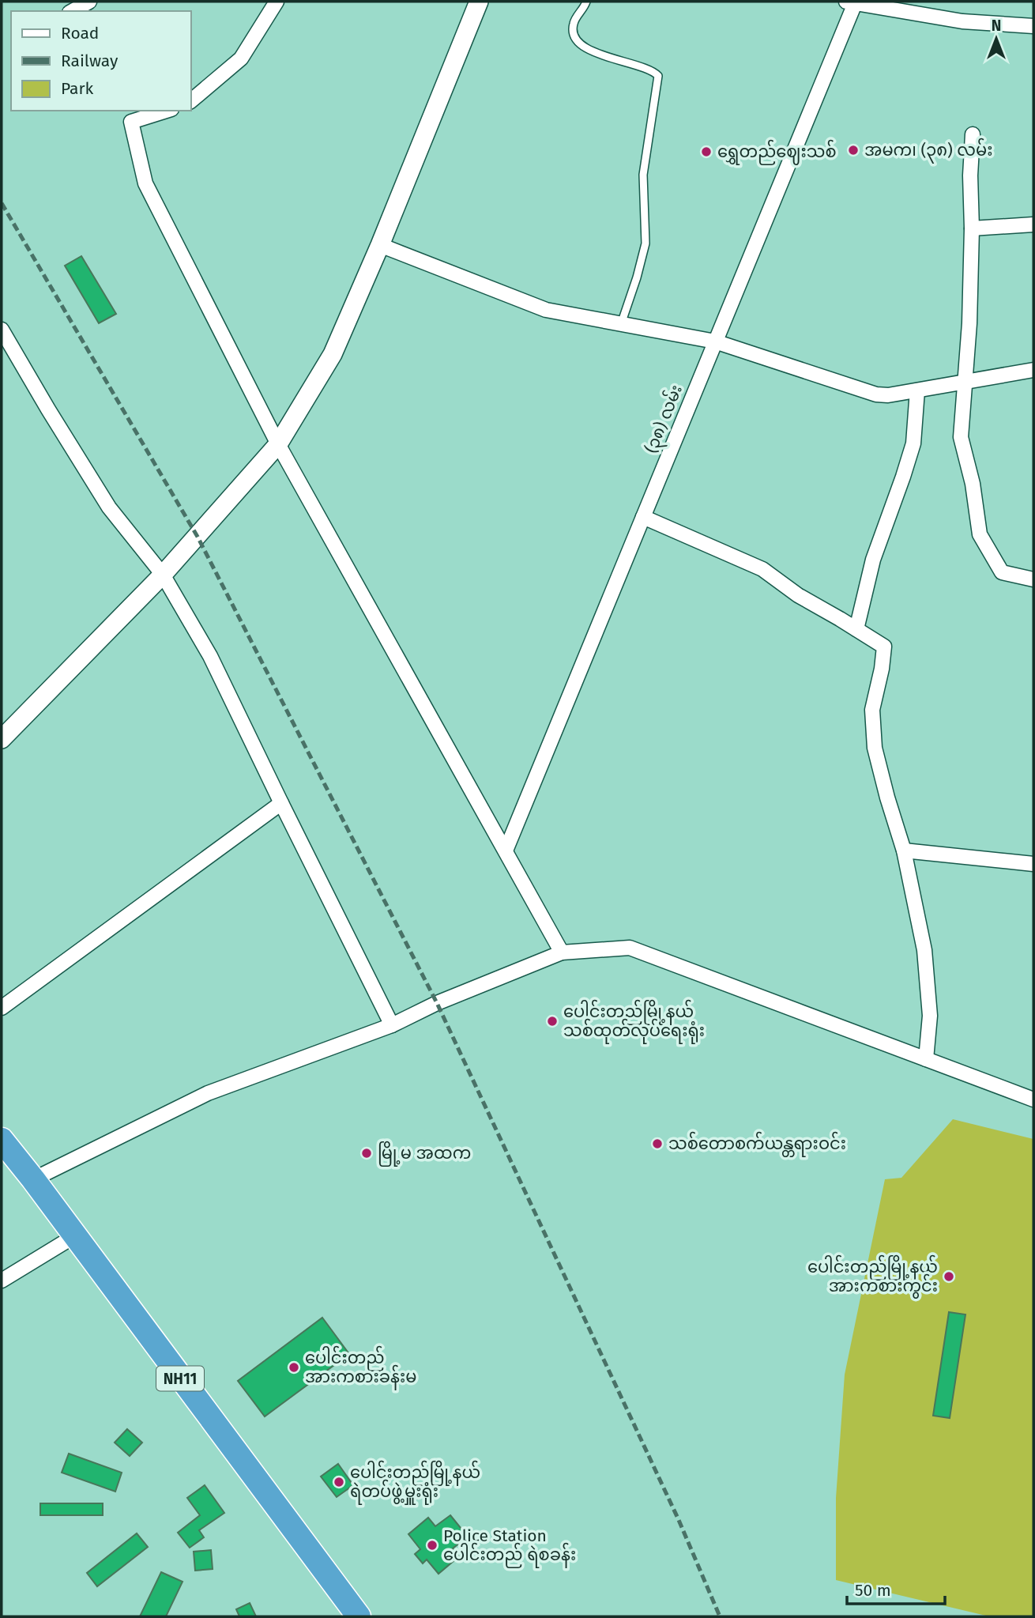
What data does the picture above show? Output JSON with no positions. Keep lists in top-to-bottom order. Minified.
{"streets":{"highway":["NH11"],"street":["(၃၈) လမ်း"]},"places":["အမက၊ (၃၈) လမ်း","ရွှေတည်ဈေးသစ်","ပေါင်းတည်မြို့နယ် သစ်ထုတ်လုပ်ရေးရုံး","သစ်တောစက်ယန္တရားဝင်း","မြို့မ အထက","‌ပေါင်းတည်မြို့နယ် အားကစားကွင်း","ပေါင်းတည် အားကစားခန်းမ","ပေါင်းတည်မြို့နယ် ရဲတပ်ဖွဲ့မှူးရုံး","Police Station ပေါင်းတည် ရဲစခန်း"],"legend":["Road","Railway","Park"],"scale_bar":"50 m","north":"top"}
